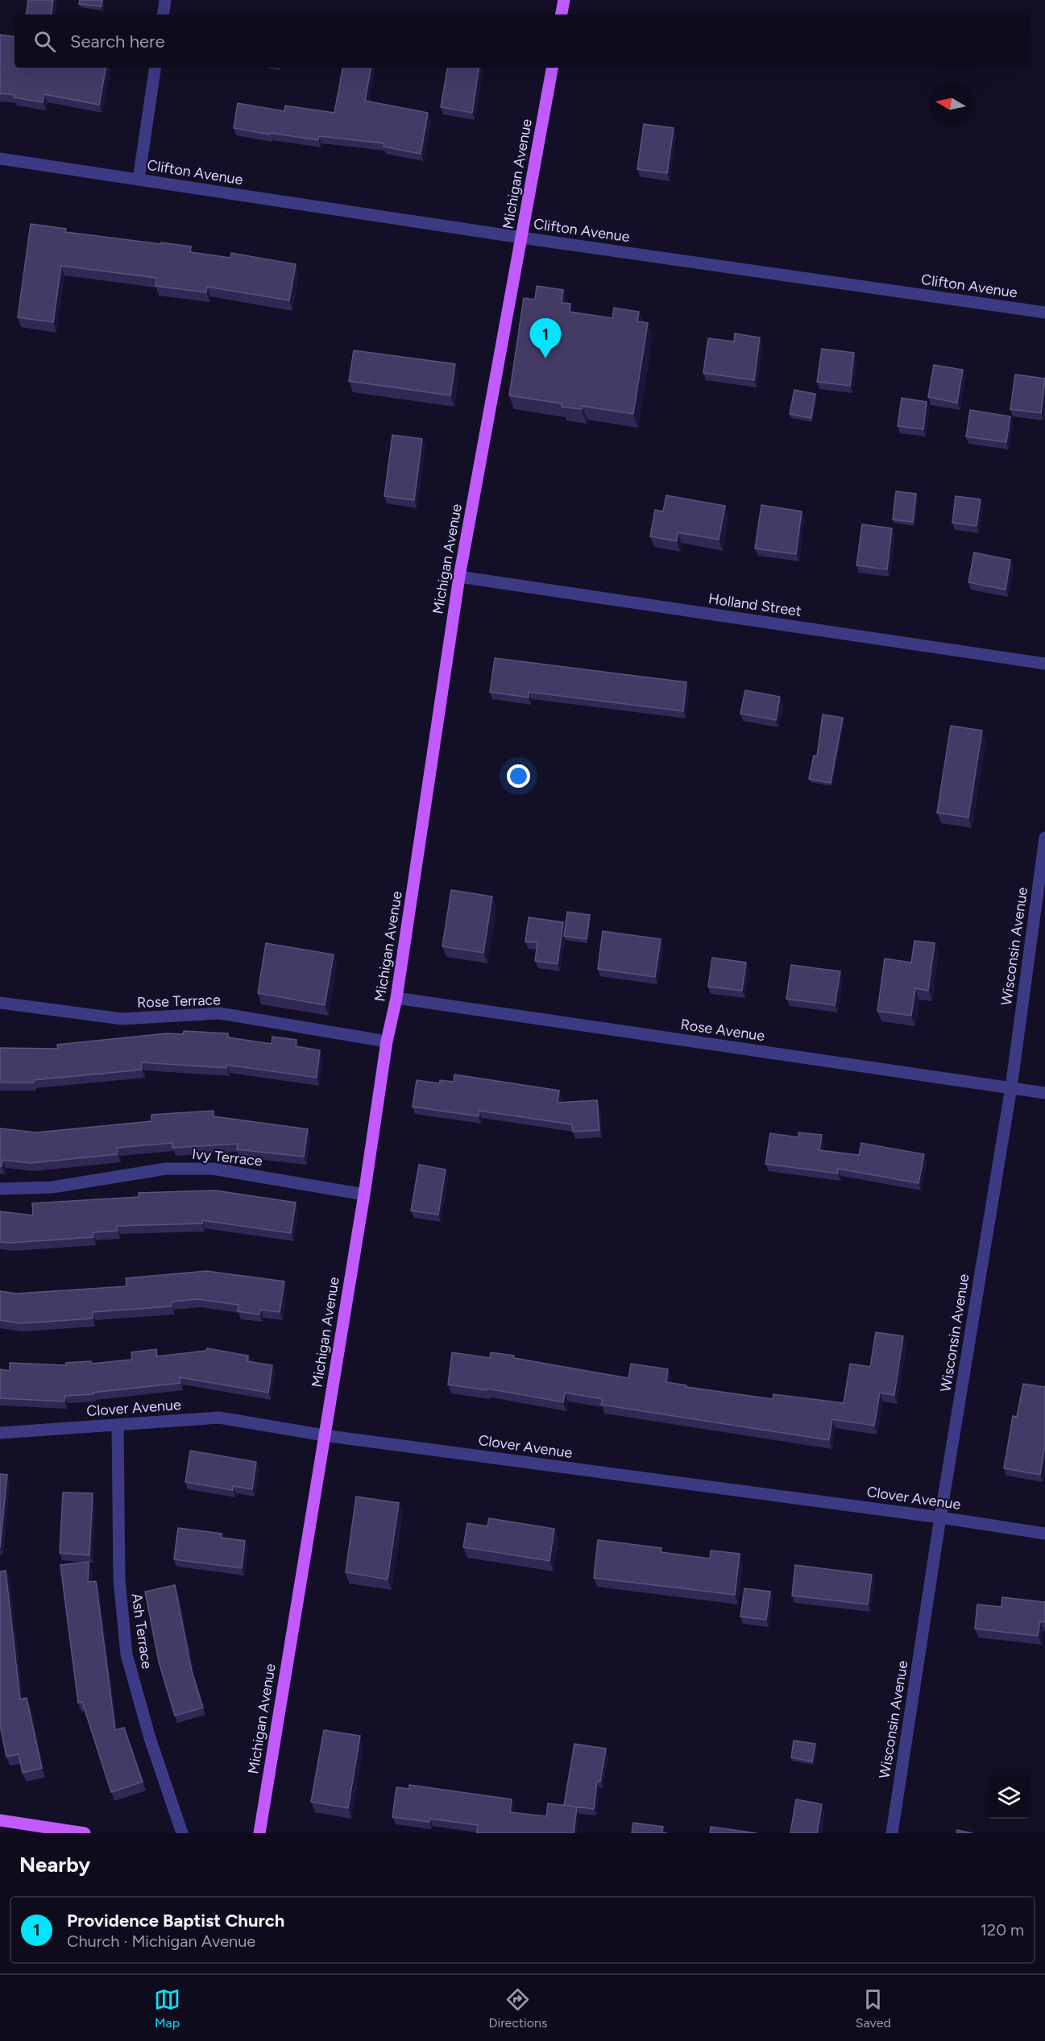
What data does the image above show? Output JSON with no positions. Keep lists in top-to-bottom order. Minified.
{"streets":{"main road":["Michigan Avenue"],"street":["Clifton Avenue","Holland Street","Wisconsin Avenue","Rose Terrace","Rose Avenue","Ivy Terrace","Clover Avenue","Ash Terrace"]},"crossings":[["Clifton Avenue","Michigan Avenue"],["Michigan Avenue","Holland Street"],["Michigan Avenue","Rose Terrace"],["Michigan Avenue","Rose Avenue"],["Michigan Avenue","Ivy Terrace"],["Michigan Avenue","Clover Avenue"],["Wisconsin Avenue","Rose Avenue"],["Wisconsin Avenue","Clover Avenue"],["Clover Avenue","Ash Terrace"]],"north":"left","page":{"search":"Search here","pins":"1","heading":"Nearby","list":[{"mark":"1","name":"Providence Baptist Church","note":"Church · Michigan Avenue","value":"120 m"}],"nav":["Map","Directions","Saved"]}}
